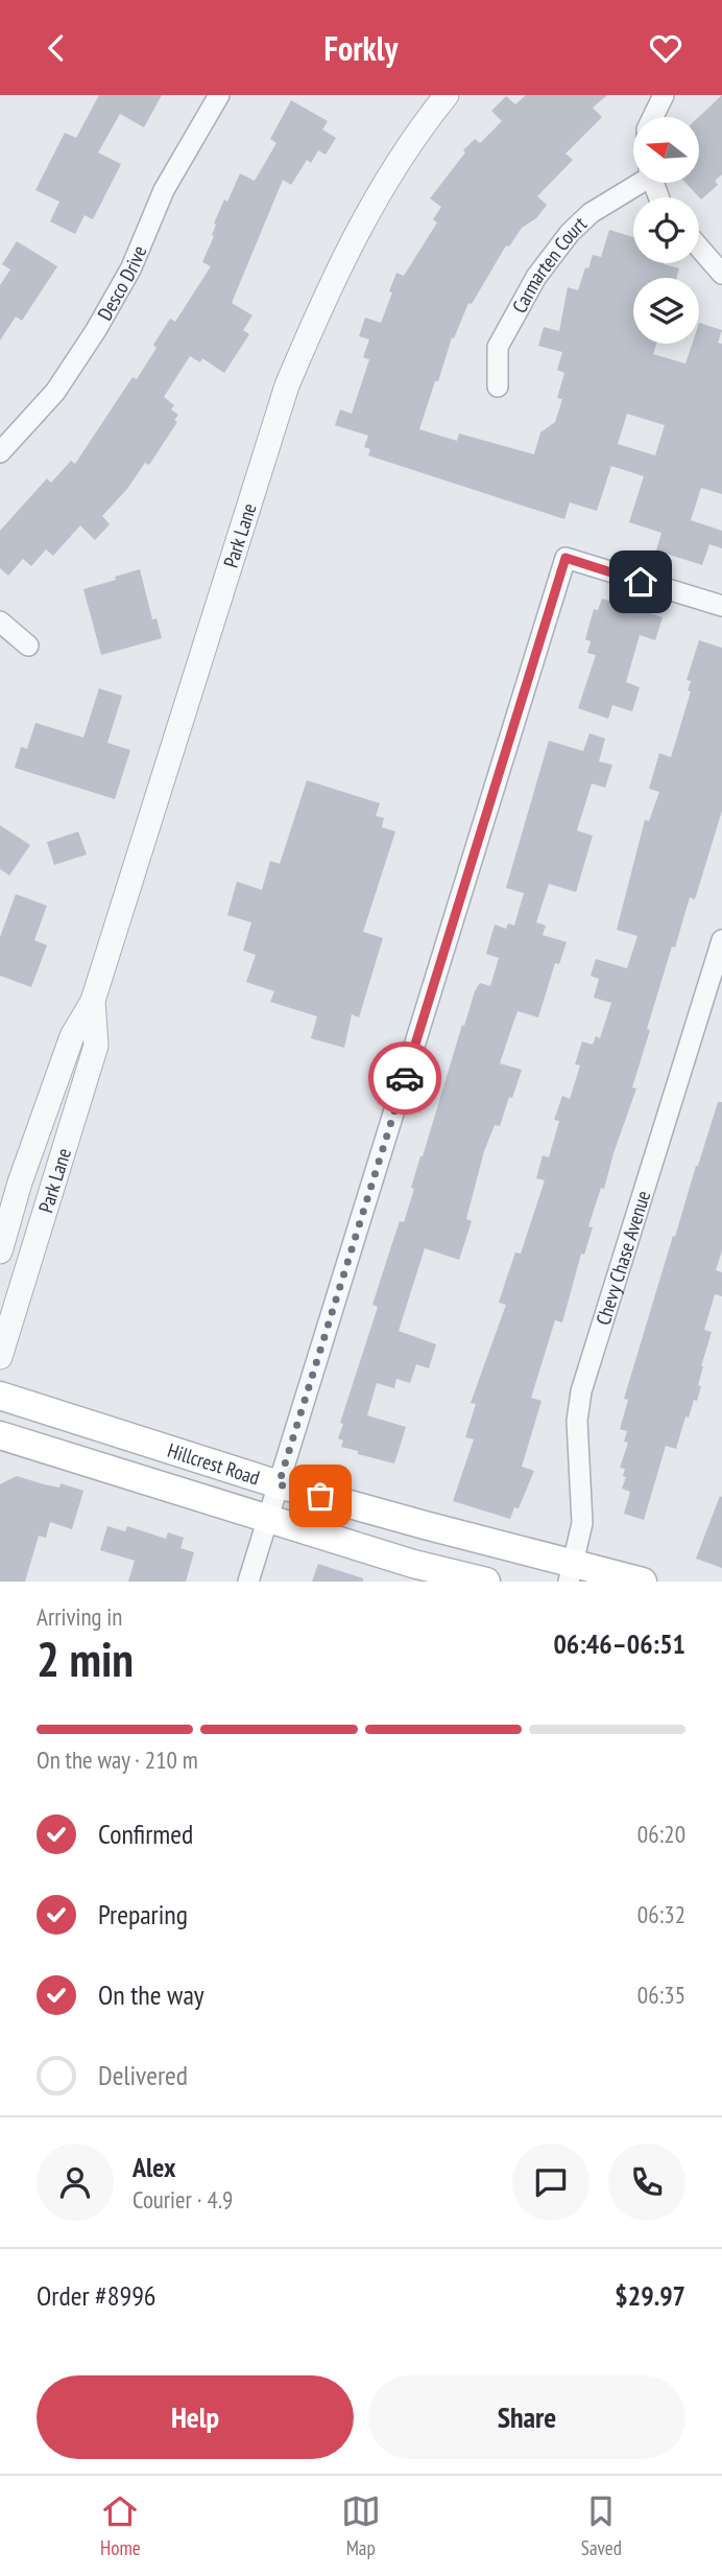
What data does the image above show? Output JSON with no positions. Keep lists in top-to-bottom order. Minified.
{"streets":{"main road":["Hillcrest Road"],"street":["Carmarten Court","Desco Drive","Park Lane","Chevy Chase Avenue"]},"crossings":[["Chevy Chase Avenue","Hillcrest Road"]],"north":"left","page":{"header":"Forkly","heading":["2 min","Arriving in","06:46–06:51"],"panel":["Alex","Courier · 4.9","Order #8996","$29.97"],"bar":"On the way · 210 m","list":[["Confirmed","06:20"],["Preparing","06:32"],["On the way","06:35"],"Delivered"],"buttons":["Help","Share"],"tabs":["Home","Map","Saved"]}}
